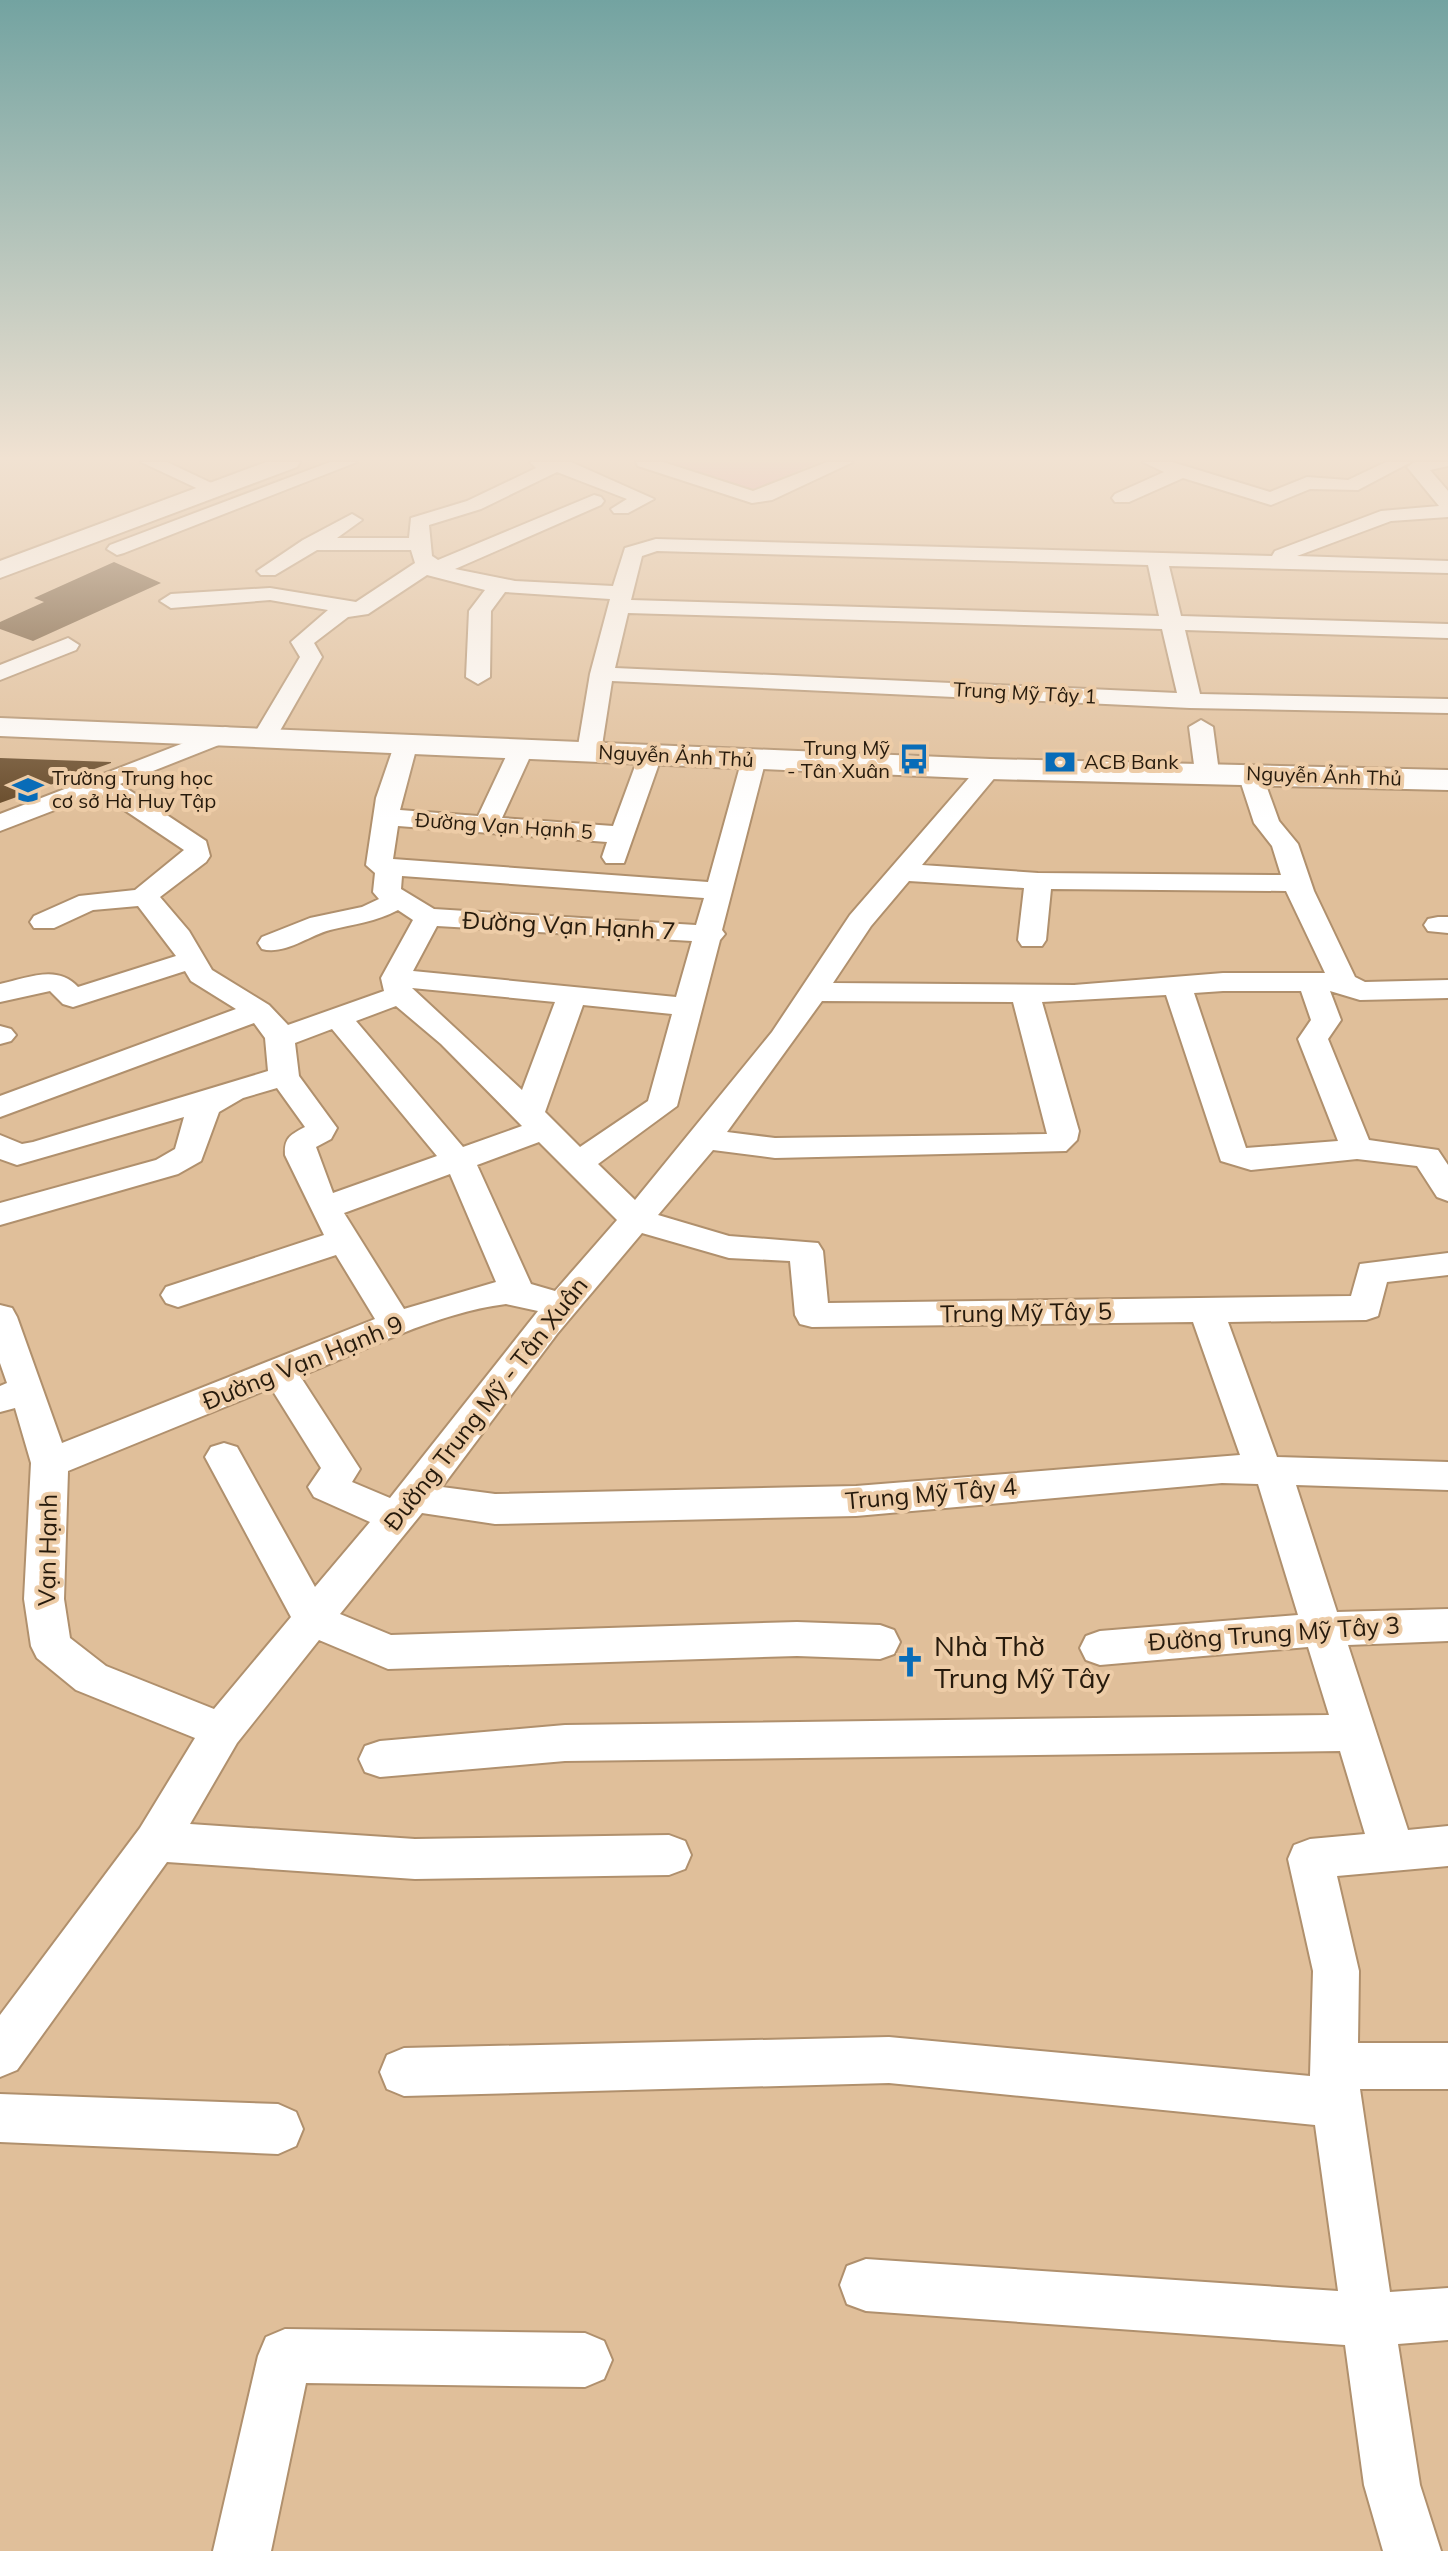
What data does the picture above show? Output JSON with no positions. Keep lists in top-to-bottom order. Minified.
{"streets":{"main road":["Nguyễn Ảnh Thủ"],"street":["Trung Mỹ Tây 1","Đường Vạn Hạnh 5","Đường Vạn Hạnh 7","Trung Mỹ Tây 5","Đường Vạn Hạnh 9","Đường Trung Mỹ - Tân Xuân","Trung Mỹ Tây 4","Vạn Hạnh","Đường Trung Mỹ Tây 3"]},"crossings":[["Nguyễn Ảnh Thủ","Đường Trung Mỹ - Tân Xuân"],["Trung Mỹ Tây 5","Đường Trung Mỹ - Tân Xuân"],["Đường Vạn Hạnh 9","Đường Trung Mỹ - Tân Xuân"],["Đường Vạn Hạnh 9","Trung Mỹ Tây 4"],["Đường Vạn Hạnh 9","Vạn Hạnh"],["Đường Trung Mỹ - Tân Xuân","Trung Mỹ Tây 4"],["Đường Trung Mỹ - Tân Xuân","Vạn Hạnh"]],"places":{"bus stop":["Trung Mỹ - Tân Xuân"],"bank":["ACB Bank"],"school or university":["Trường Trung học cơ sở Hà Huy Tập"],"church":["Nhà Thờ Trung Mỹ Tây"]}}
